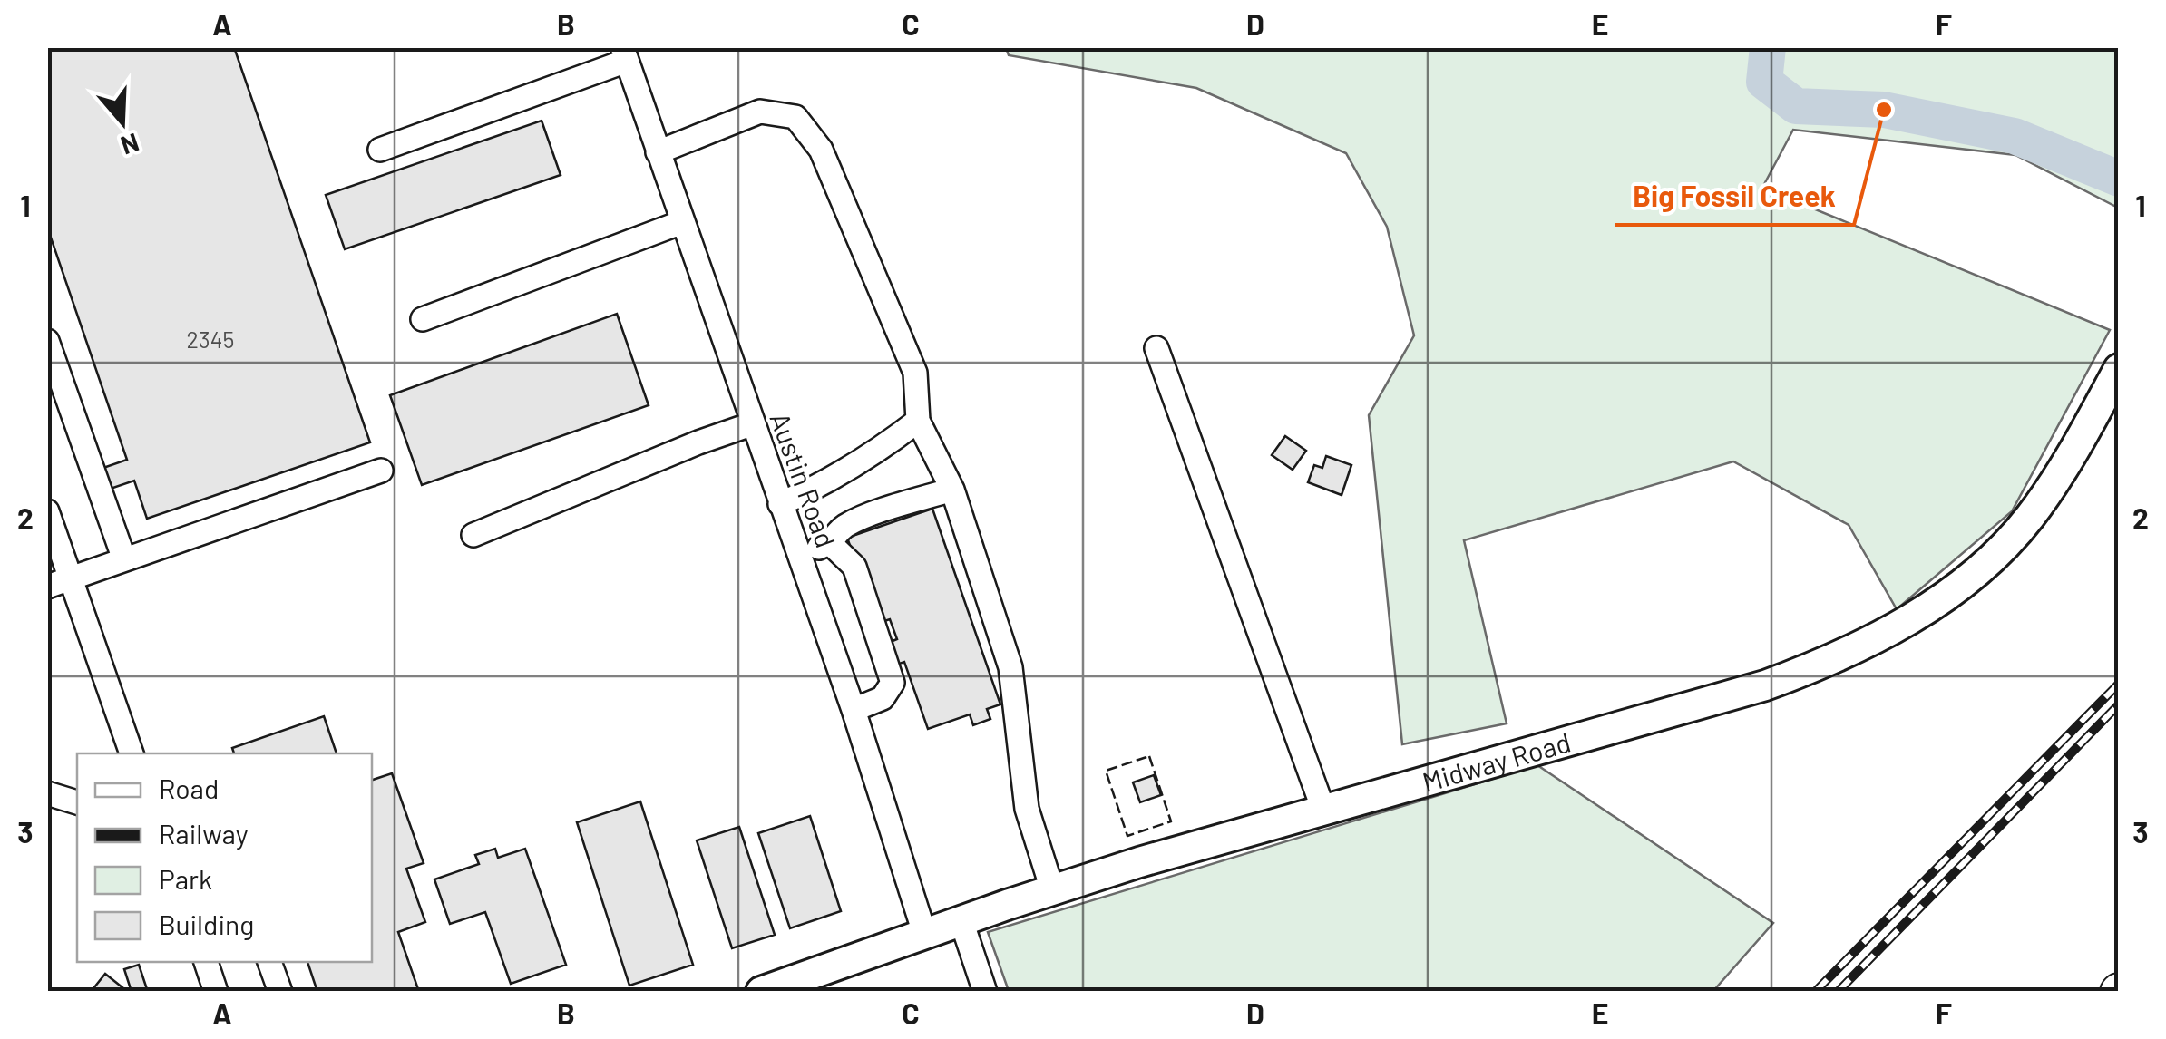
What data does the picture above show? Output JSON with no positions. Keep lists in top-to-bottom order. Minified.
{"streets":{"main road":["Midway Road"],"street":["Austin Road"]},"crossings":[["Austin Road","Midway Road"]],"places":["Big Fossil Creek"],"house_numbers":["2345"],"legend":["Road","Railway","Park","Building"],"north":"bottom","grid":{"columns":["A","B","C","D","E","F"],"rows":["1","2","3"]}}
